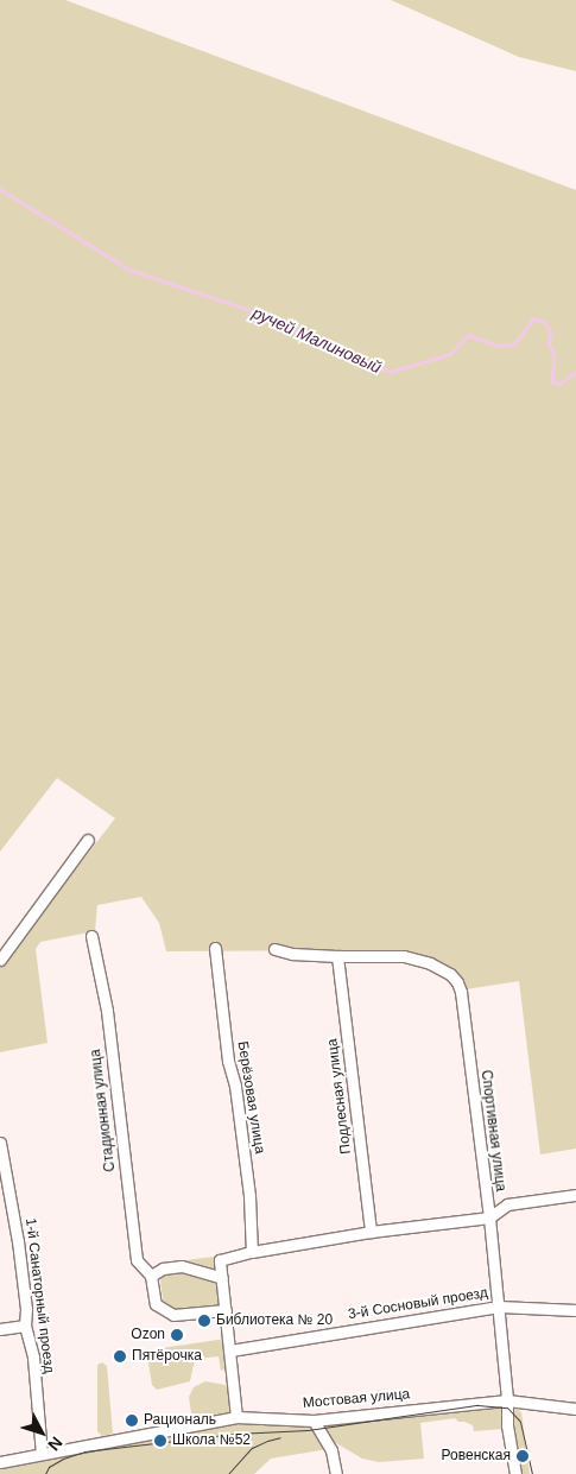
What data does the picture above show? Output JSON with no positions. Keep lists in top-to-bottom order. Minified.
{"streets":{"street":["Подлесная улица","Берёзовая улица","Стадионная улица","Спортивная улица","1-й Санаторный проезд","3-й Сосновый проезд","Мостовая улица"]},"crossings":[["Подлесная улица","Спортивная улица"],["Спортивная улица","3-й Сосновый проезд"],["Спортивная улица","Мостовая улица"],["1-й Санаторный проезд","Мостовая улица"]],"water":["ручей Малиновый"],"places":["Библиотека № 20","Ozon","Пятёрочка","Рациональ","Школа №52","Ровенская"],"north":"bottom right"}
